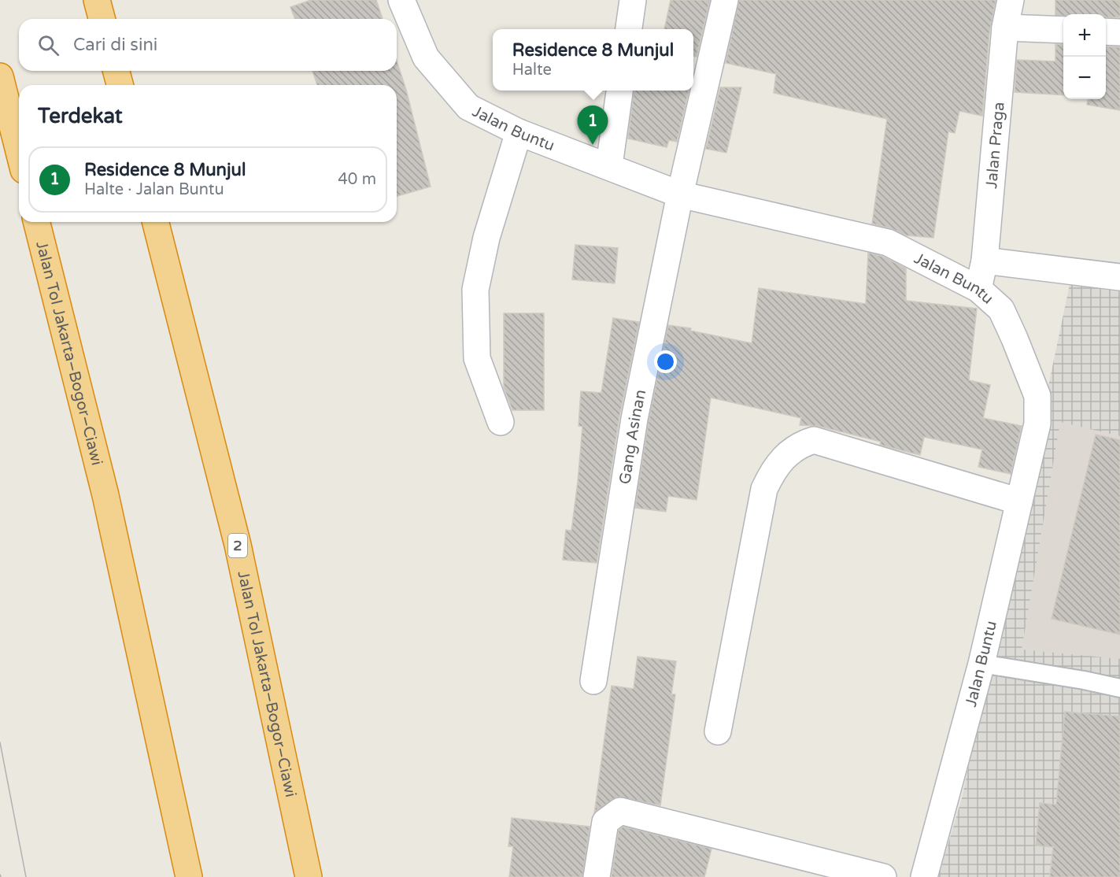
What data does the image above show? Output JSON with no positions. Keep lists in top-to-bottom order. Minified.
{"streets":{"highway":["Jalan Tol Jakarta–Bogor–Ciawi","2"],"street":["Jalan Buntu","Jalan Praga","Gang Asinan"]},"crossings":[["Jalan Buntu","Jalan Praga"],["Jalan Buntu","Gang Asinan"]],"page":{"map_buttons":["+","−"],"search":"Cari di sini","popup":["Residence 8 Munjul","Halte"],"heading":"Terdekat","pins":"1","list":[{"mark":"1","name":"Residence 8 Munjul","note":"Halte · Jalan Buntu","value":"40 m"}]}}
